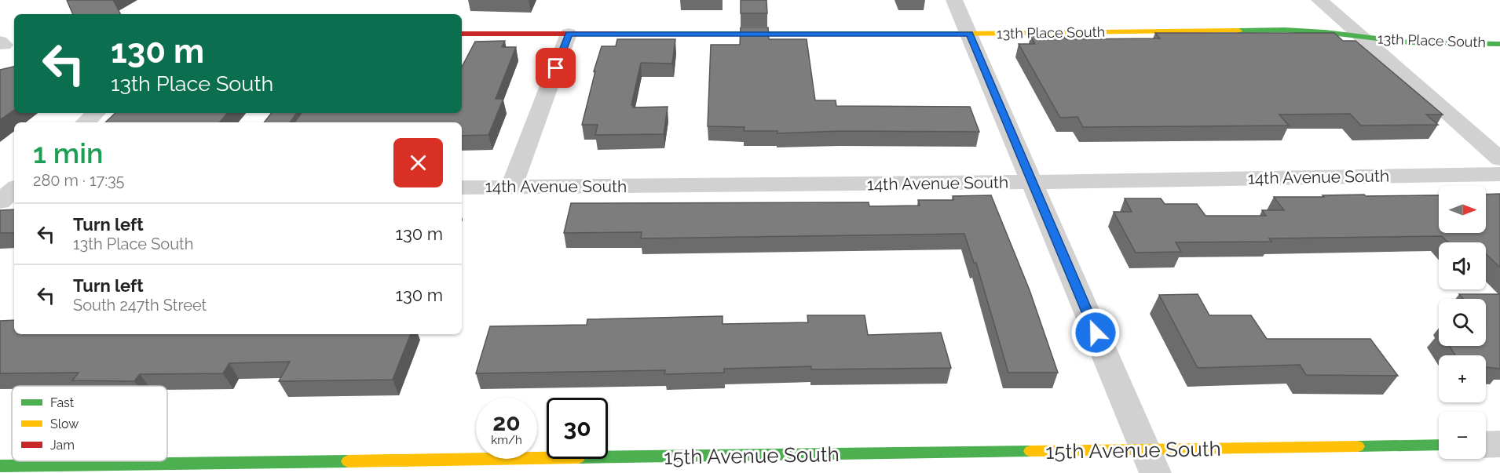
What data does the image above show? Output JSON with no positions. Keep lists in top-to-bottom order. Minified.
{"streets":{"street":["13th Place South","14th Avenue South","15th Avenue South"]},"legend":["Fast","Slow","Jam"],"north":"right","page":{"turn":["130 m","13th Place South"],"heading":["1 min","280 m · 17:35"],"map_buttons":["+","−"],"list":[{"name":"Turn left","note":"13th Place South","value":"130 m"},{"name":"Turn left","note":"South 247th Street","value":"130 m"}],"speed":"20 km/h","limit":"30"}}
